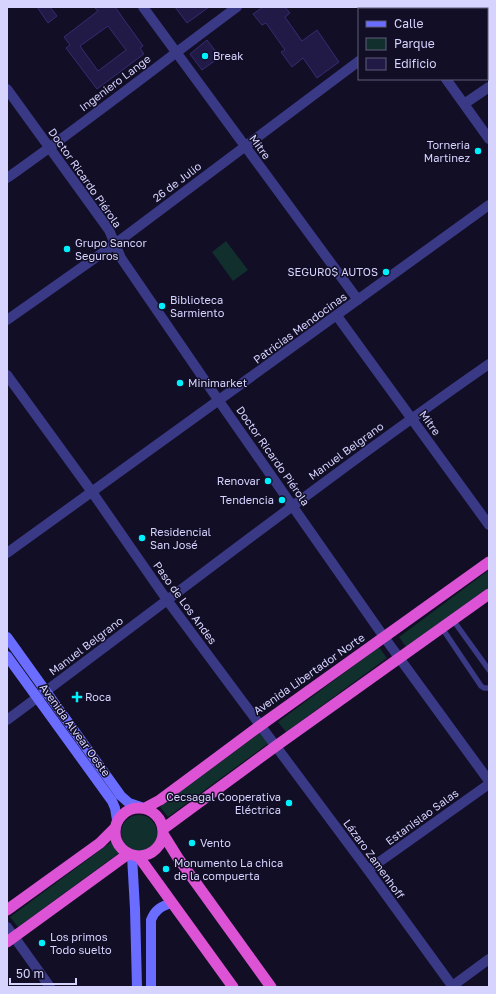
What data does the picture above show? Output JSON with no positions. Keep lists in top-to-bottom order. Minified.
{"streets":{"highway":["Avenida Libertador Norte"],"main road":["Avenida Alvear Oeste"],"street":["Ingeniero Lange","Mitre","Doctor Ricardo Piérola","26 de Julio","Patricias Mendocinas","Manuel Belgrano","Paso de Los Andes","Estanislao Salas","Lázaro Zamenhoff"]},"crossings":[["Ingeniero Lange","Mitre"],["Ingeniero Lange","Doctor Ricardo Piérola"],["Mitre","26 de Julio"],["Mitre","Patricias Mendocinas"],["Mitre","Manuel Belgrano"],["Doctor Ricardo Piérola","26 de Julio"],["Doctor Ricardo Piérola","Patricias Mendocinas"],["Doctor Ricardo Piérola","Manuel Belgrano"],["Doctor Ricardo Piérola","Avenida Libertador Norte"],["Doctor Ricardo Piérola","Estanislao Salas"],["Patricias Mendocinas","Paso de Los Andes"],["Manuel Belgrano","Paso de Los Andes"],["Manuel Belgrano","Avenida Alvear Oeste"],["Paso de Los Andes","Avenida Libertador Norte"],["Paso de Los Andes","Lázaro Zamenhoff"],["Avenida Libertador Norte","Avenida Alvear Oeste"],["Estanislao Salas","Lázaro Zamenhoff"]],"places":{"other":["Break","Torneria Martinez","Grupo Sancor Seguros","SEGUR0$ AUTOS","Biblioteca Sarmiento","Minimarket","Renovar","Tendencia","Residencial San José","Cecsagal Cooperativa Eléctrica","Vento","Monumento La chica de la compuerta","Los primos Todo suelto"],"health":["Roca"]},"legend":["Calle","Parque","Edificio"],"scale_bar":"50 m"}
